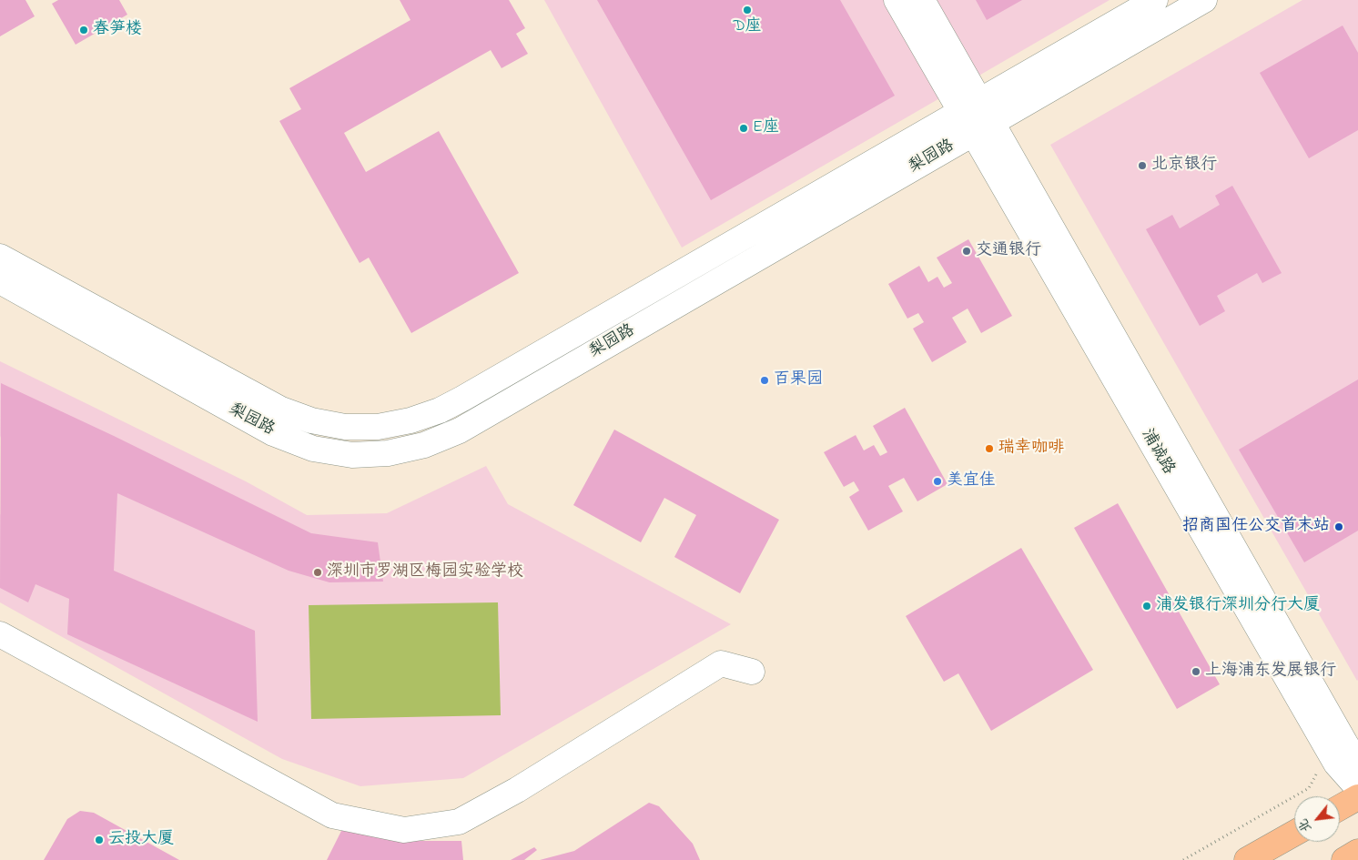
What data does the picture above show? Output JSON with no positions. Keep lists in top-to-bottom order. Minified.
{"streets":{"street":["梨园路","浦诚路"]},"crossings":[["梨园路","浦诚路"]],"places":["D座","春笋楼","E座","北京银行","交通银行","百果园","瑞幸咖啡","美宜佳","招商国任公交首末站","深圳市罗湖区梅园实验学校","浦发银行深圳分行大厦","上海浦东发展银行","云投大厦"],"north":"bottom left"}
